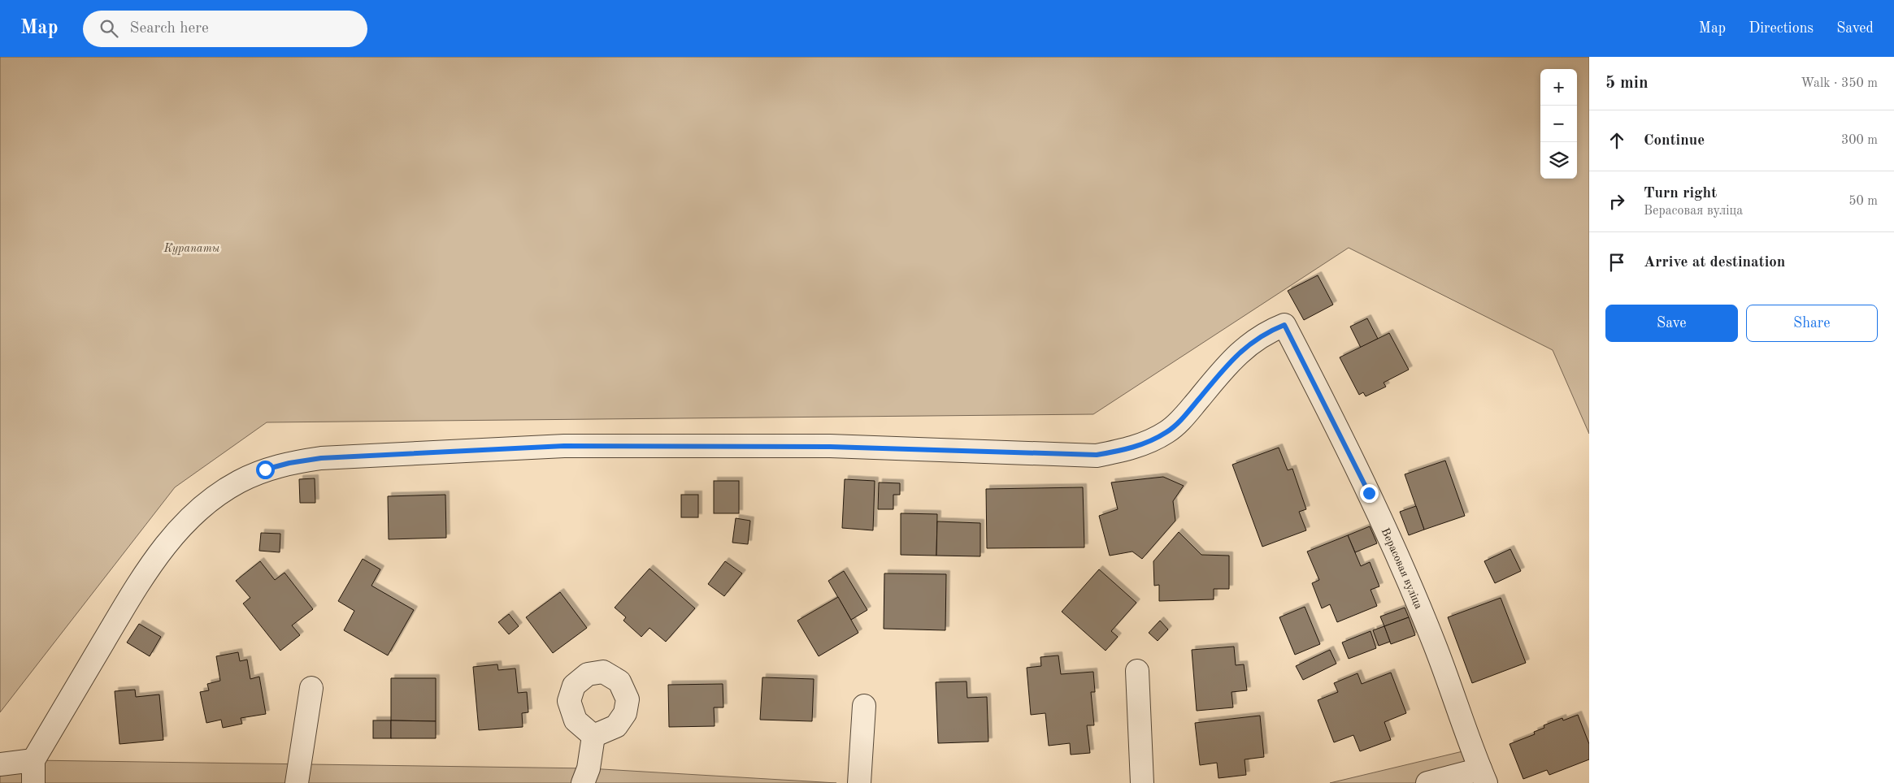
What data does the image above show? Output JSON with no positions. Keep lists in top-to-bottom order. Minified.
{"streets":{"street":["Верасовая вуліца"]},"parks":["Курапаты"],"page":{"header":"Map","search":"Search here","nav":["Map","Directions","Saved"],"heading":["5 min","Walk · 350 m"],"map_buttons":["+","−"],"list":[["Continue","300 m"],["Turn right","Верасовая вуліца","50 m"],"Arrive at destination"],"buttons":["Save","Share"]}}
